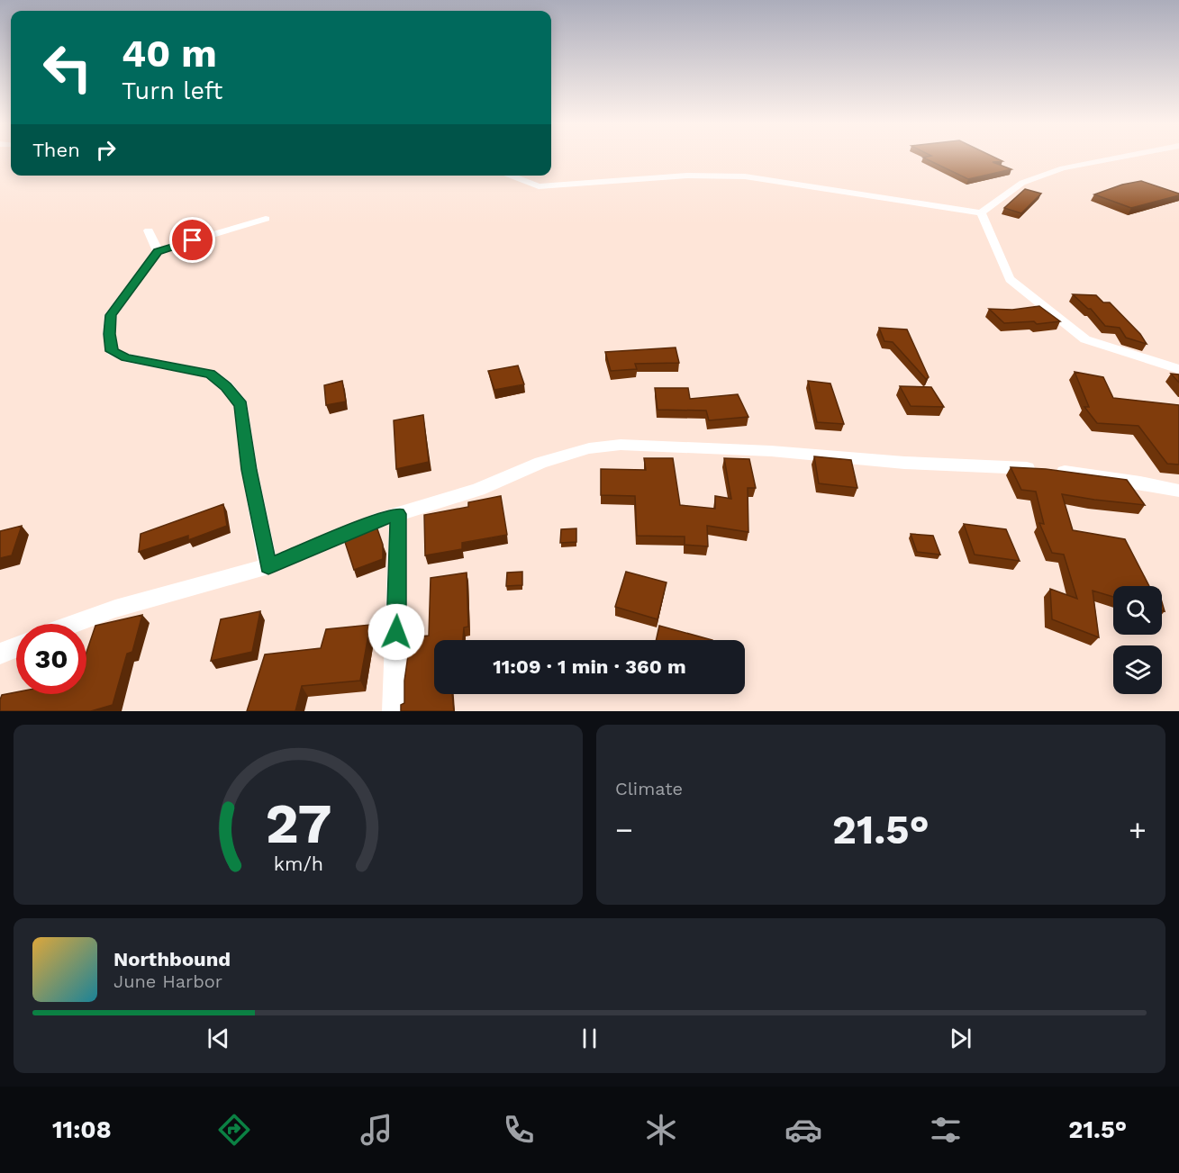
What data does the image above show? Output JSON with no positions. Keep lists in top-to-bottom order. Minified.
{"page":{"turn":["40 m","Turn left"],"then":"Then","limit":"30","trip":"11:09 · 1 min · 360 m","tile":"Climate","heat":["−","21.5°","+"],"song":["Northbound","June Harbor"],"tabs":["11:08","21.5°"],"gauge":["27","km/h"]}}
